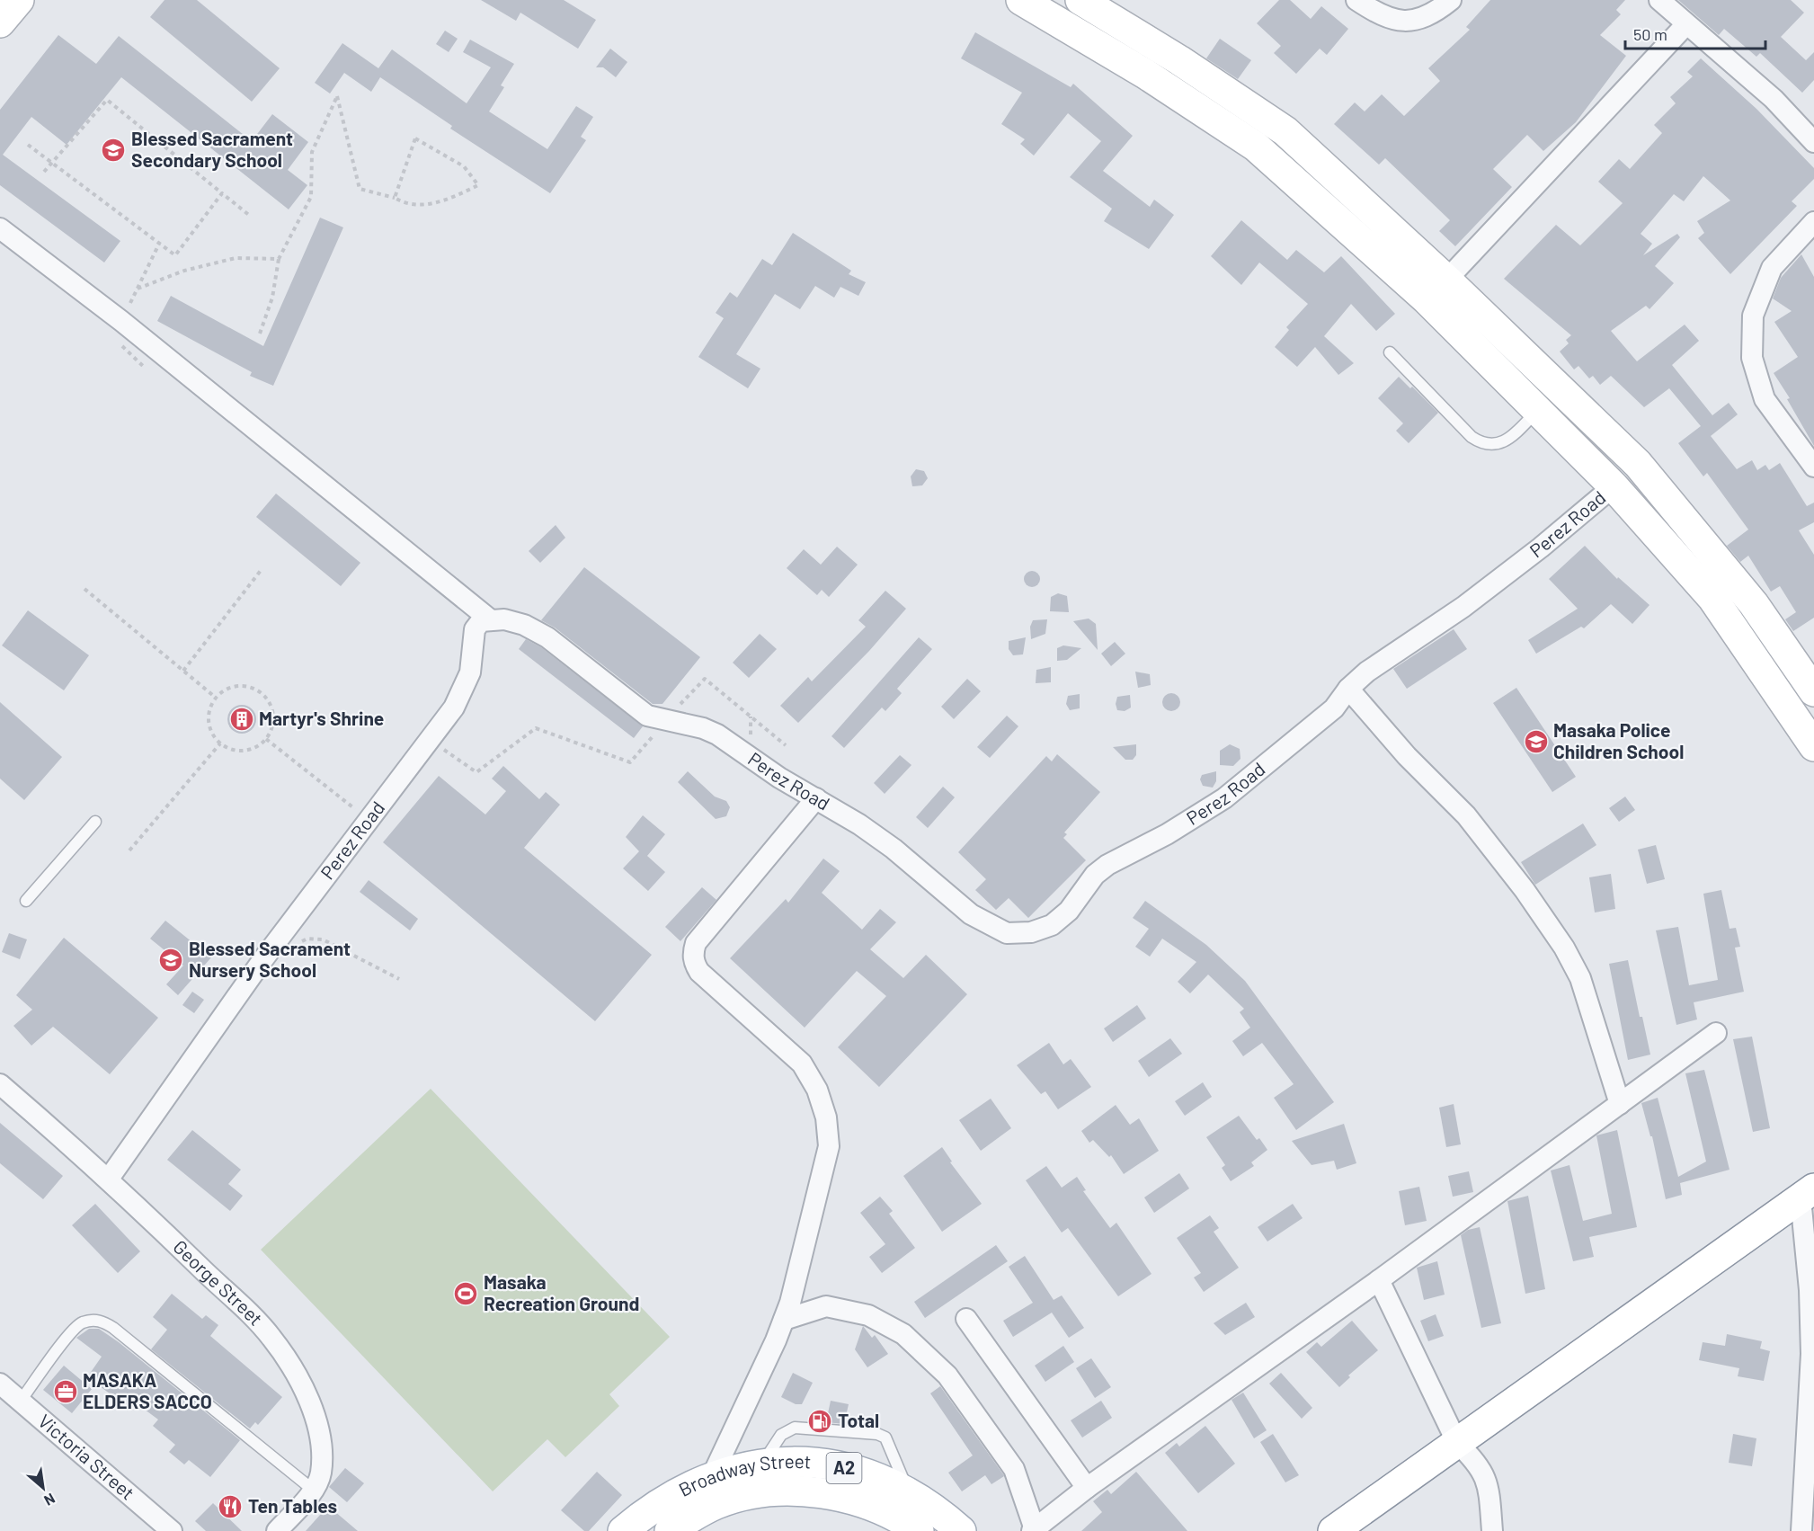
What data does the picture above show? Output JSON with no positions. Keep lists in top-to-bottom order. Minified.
{"streets":{"main road":["A2","Broadway Street"],"street":["Perez Road","George Street","Victoria Street"]},"crossings":[["Perez Road","George Street"]],"places":{"school or university":["Blessed Sacrament Secondary School","Masaka Police Children School","Blessed Sacrament Nursery School"],"building":["Martyr's Shrine"],"sports":["Masaka Recreation Ground"],"office":["MASAKA ELDERS SACCO"],"fuel station":["Total"],"restaurant":["Ten Tables"]},"scale_bar":"50 m","north":"bottom right"}
